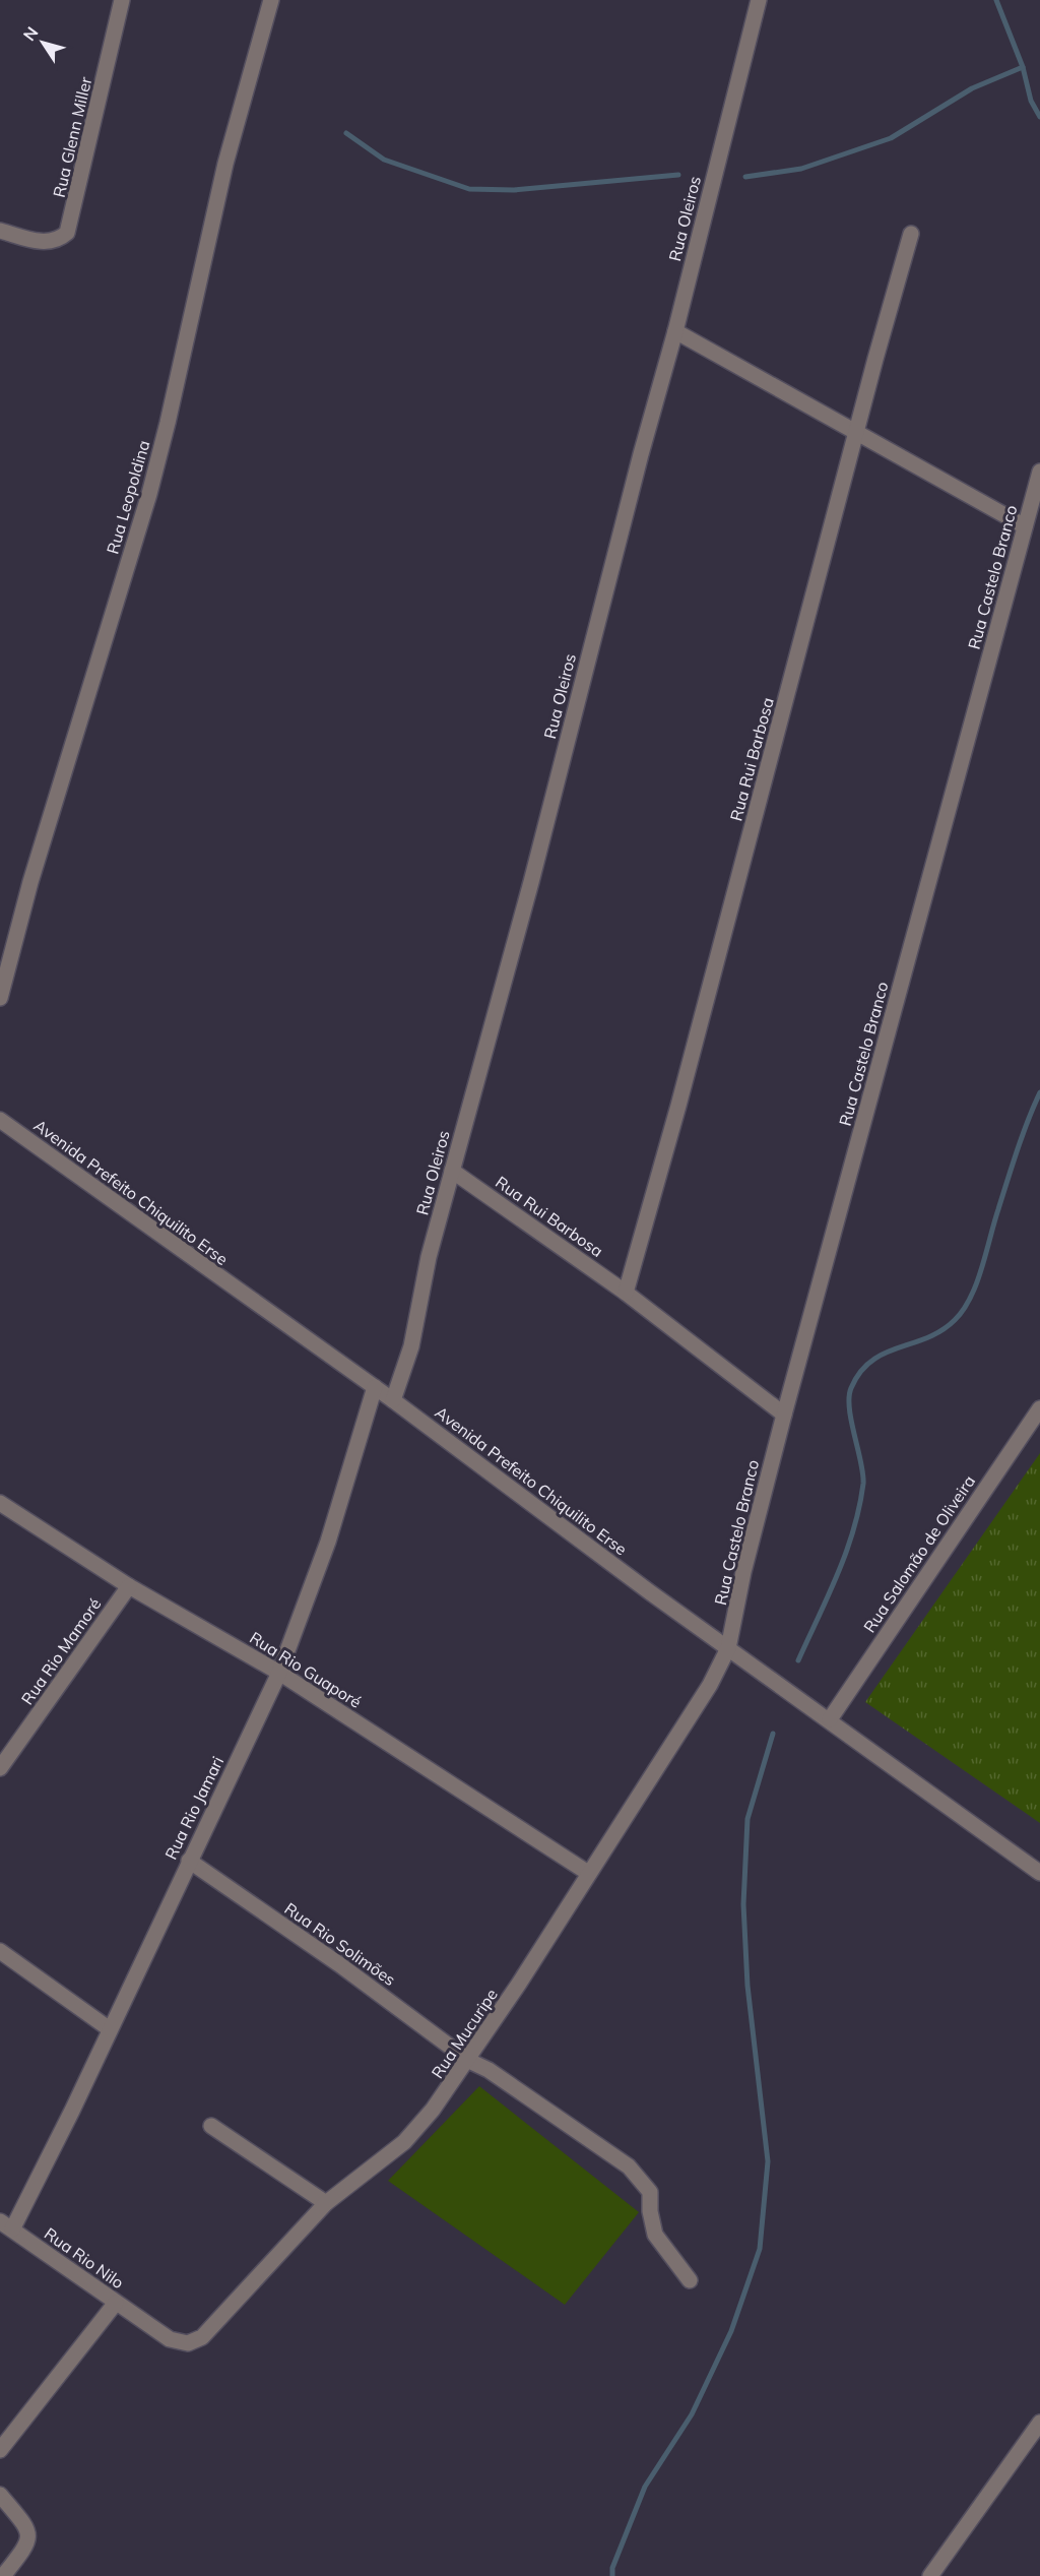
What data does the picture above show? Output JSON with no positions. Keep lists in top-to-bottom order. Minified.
{"streets":{"street":["Rua Glenn Miller","Rua Oleiros","Rua Leopoldina","Rua Castelo Branco","Rua Rui Barbosa","Avenida Prefeito Chiquilito Erse","Rua Salomão de Oliveira","Rua Rio Mamoré","Rua Rio Guaporé","Rua Rio Jamari","Rua Rio Solimões","Rua Mucuripe","Rua Rio Nilo"]},"crossings":[["Rua Oleiros","Rua Rui Barbosa"],["Rua Oleiros","Avenida Prefeito Chiquilito Erse"],["Rua Castelo Branco","Rua Rui Barbosa"],["Rua Castelo Branco","Avenida Prefeito Chiquilito Erse"],["Rua Castelo Branco","Rua Mucuripe"],["Avenida Prefeito Chiquilito Erse","Rua Salomão de Oliveira"],["Avenida Prefeito Chiquilito Erse","Rua Rio Jamari"],["Avenida Prefeito Chiquilito Erse","Rua Mucuripe"],["Rua Rio Mamoré","Rua Rio Guaporé"],["Rua Rio Guaporé","Rua Rio Jamari"],["Rua Rio Guaporé","Rua Mucuripe"],["Rua Rio Jamari","Rua Rio Solimões"],["Rua Rio Jamari","Rua Rio Nilo"],["Rua Rio Solimões","Rua Mucuripe"],["Rua Mucuripe","Rua Rio Nilo"]],"north":"top left"}
